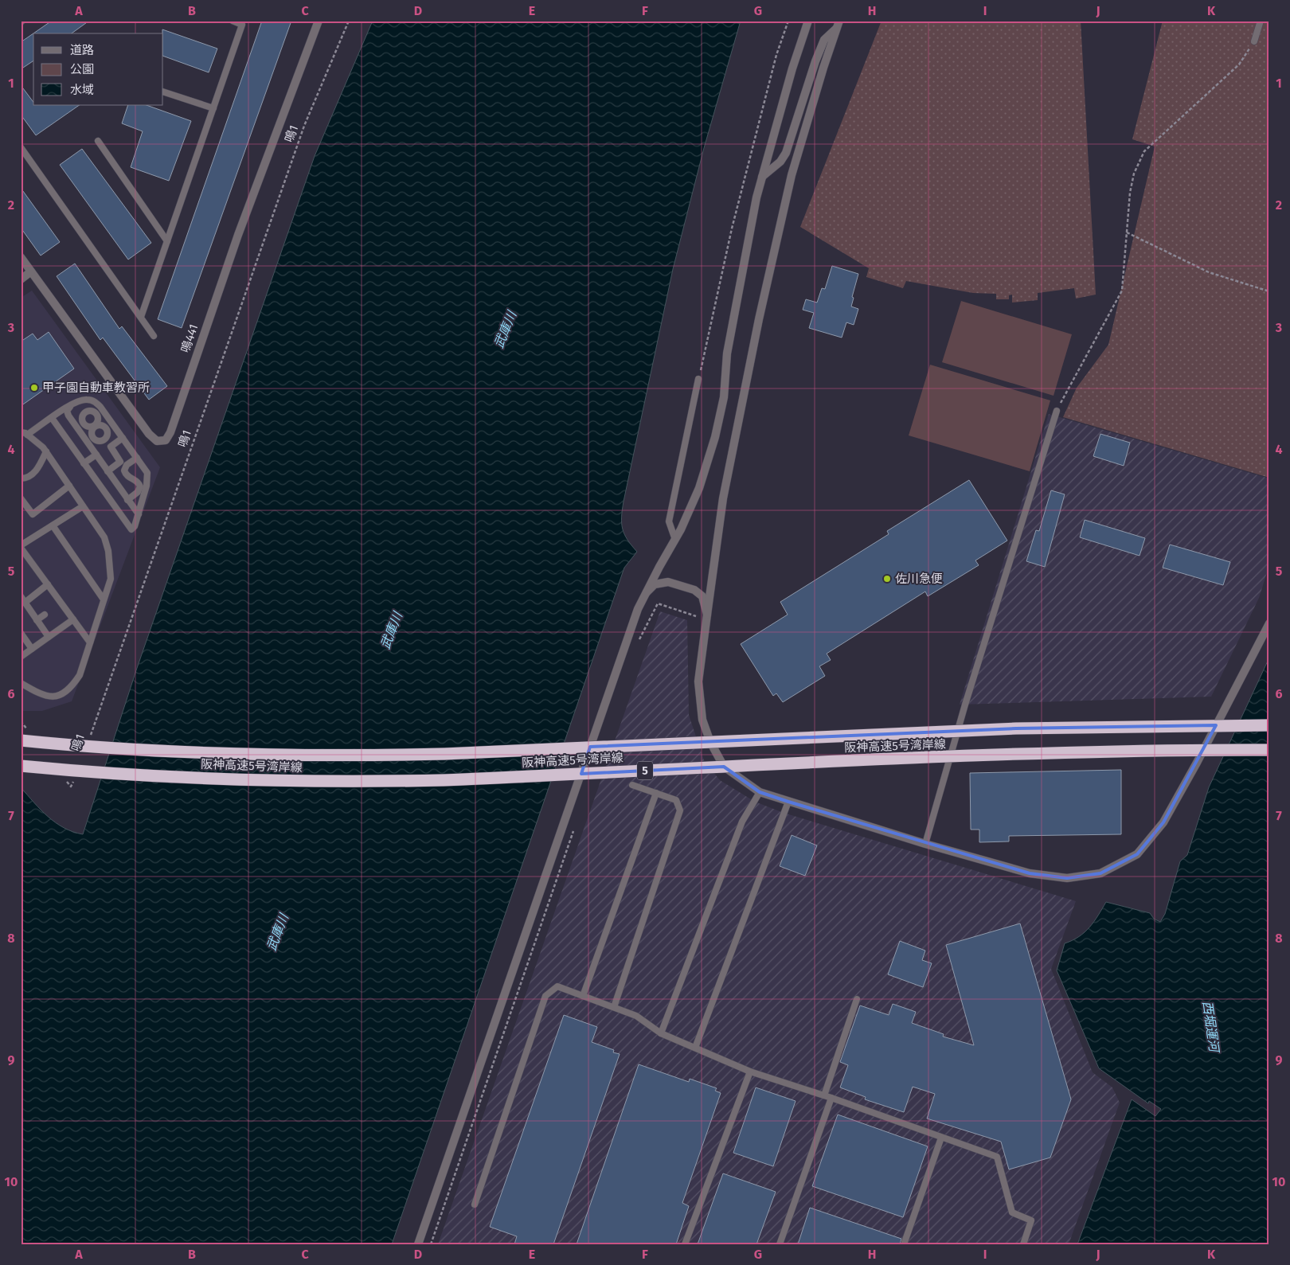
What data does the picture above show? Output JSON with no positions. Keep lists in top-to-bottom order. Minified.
{"streets":{"highway":["阪神高速5号湾岸線","5"],"street":["鳴441"],"path":["鳴1"]},"water":["武庫川","西堀運河"],"places":["甲子園自動車教習所","佐川急便"],"legend":["道路","公園","水域"],"grid":{"columns":["A","B","C","D","E","F","G","H","I","J","K"],"rows":["1","2","3","4","5","6","7","8","9","10"]}}
